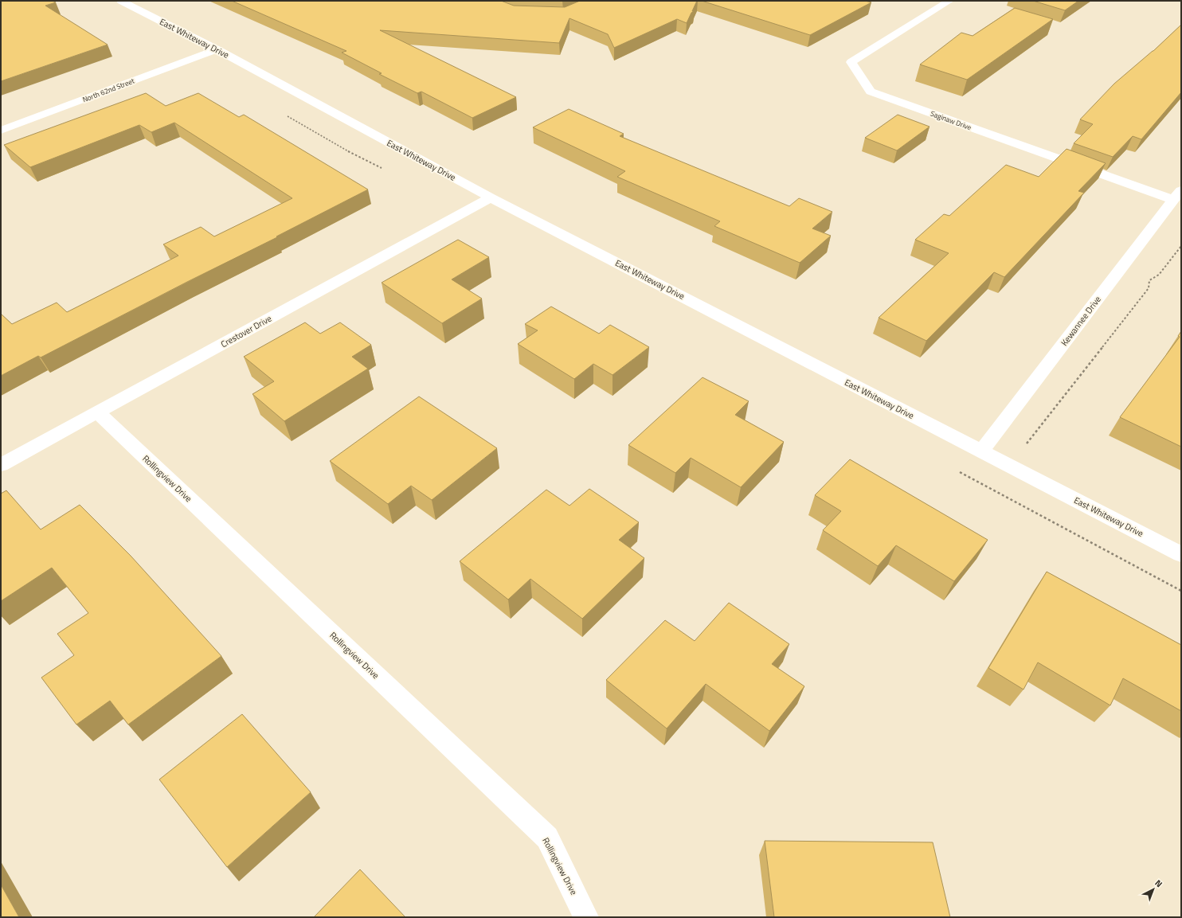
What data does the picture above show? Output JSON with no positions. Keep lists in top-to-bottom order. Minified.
{"streets":{"street":["East Whiteway Drive","North 62nd Street","Saginaw Drive","Kewannee Drive","Crestover Drive","Rollingview Drive"]},"crossings":[["East Whiteway Drive","North 62nd Street"],["East Whiteway Drive","Kewannee Drive"],["East Whiteway Drive","Crestover Drive"],["Saginaw Drive","Kewannee Drive"],["Crestover Drive","Rollingview Drive"]],"north":"top right"}
